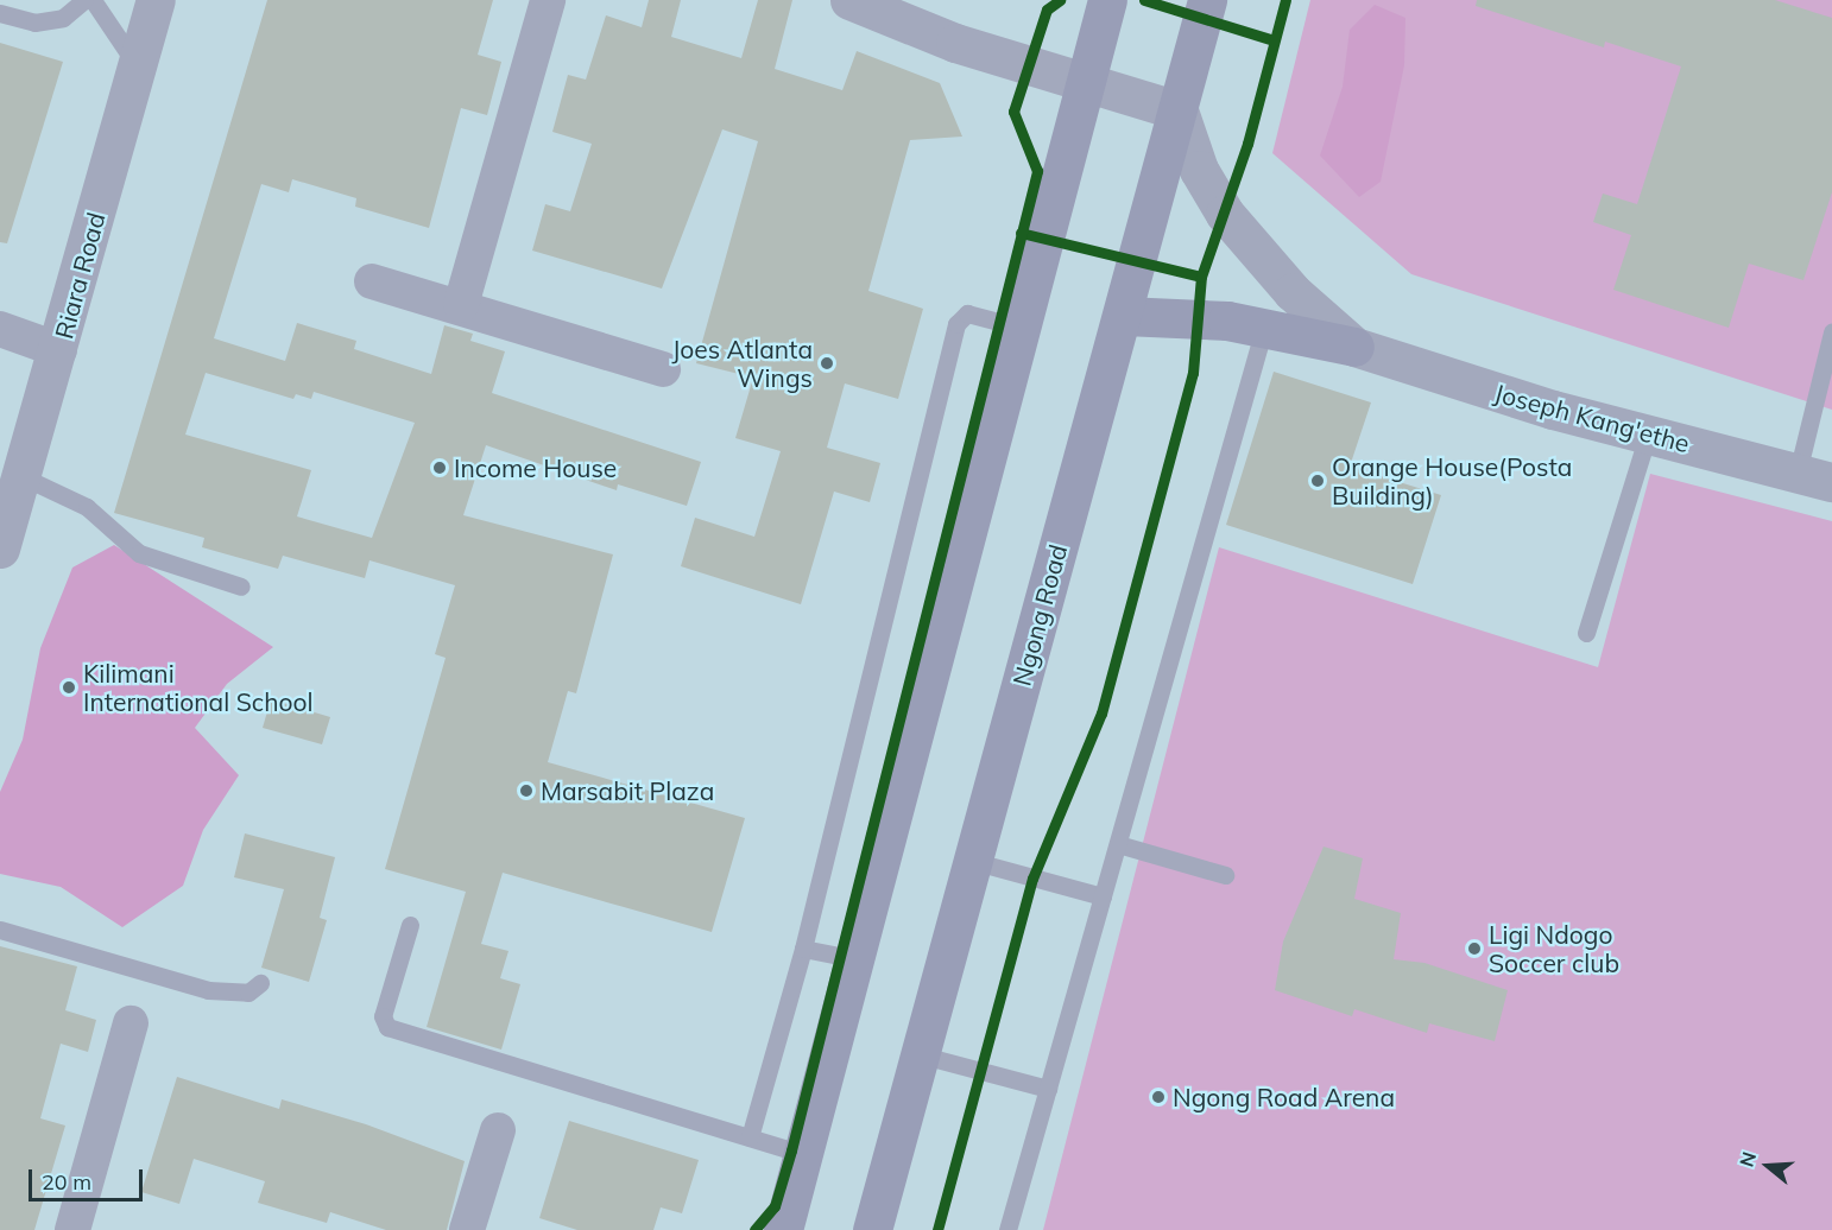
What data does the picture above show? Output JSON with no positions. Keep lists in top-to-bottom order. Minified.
{"streets":{"main road":["Ngong Road"],"street":["Riara Road","Joseph Kang'ethe"]},"places":["Joes Atlanta Wings","Income House","Orange House(Posta Building)","Kilimani International School","Marsabit Plaza","Ligi Ndogo Soccer club","Ngong Road Arena"],"scale_bar":"20 m","north":"left"}
